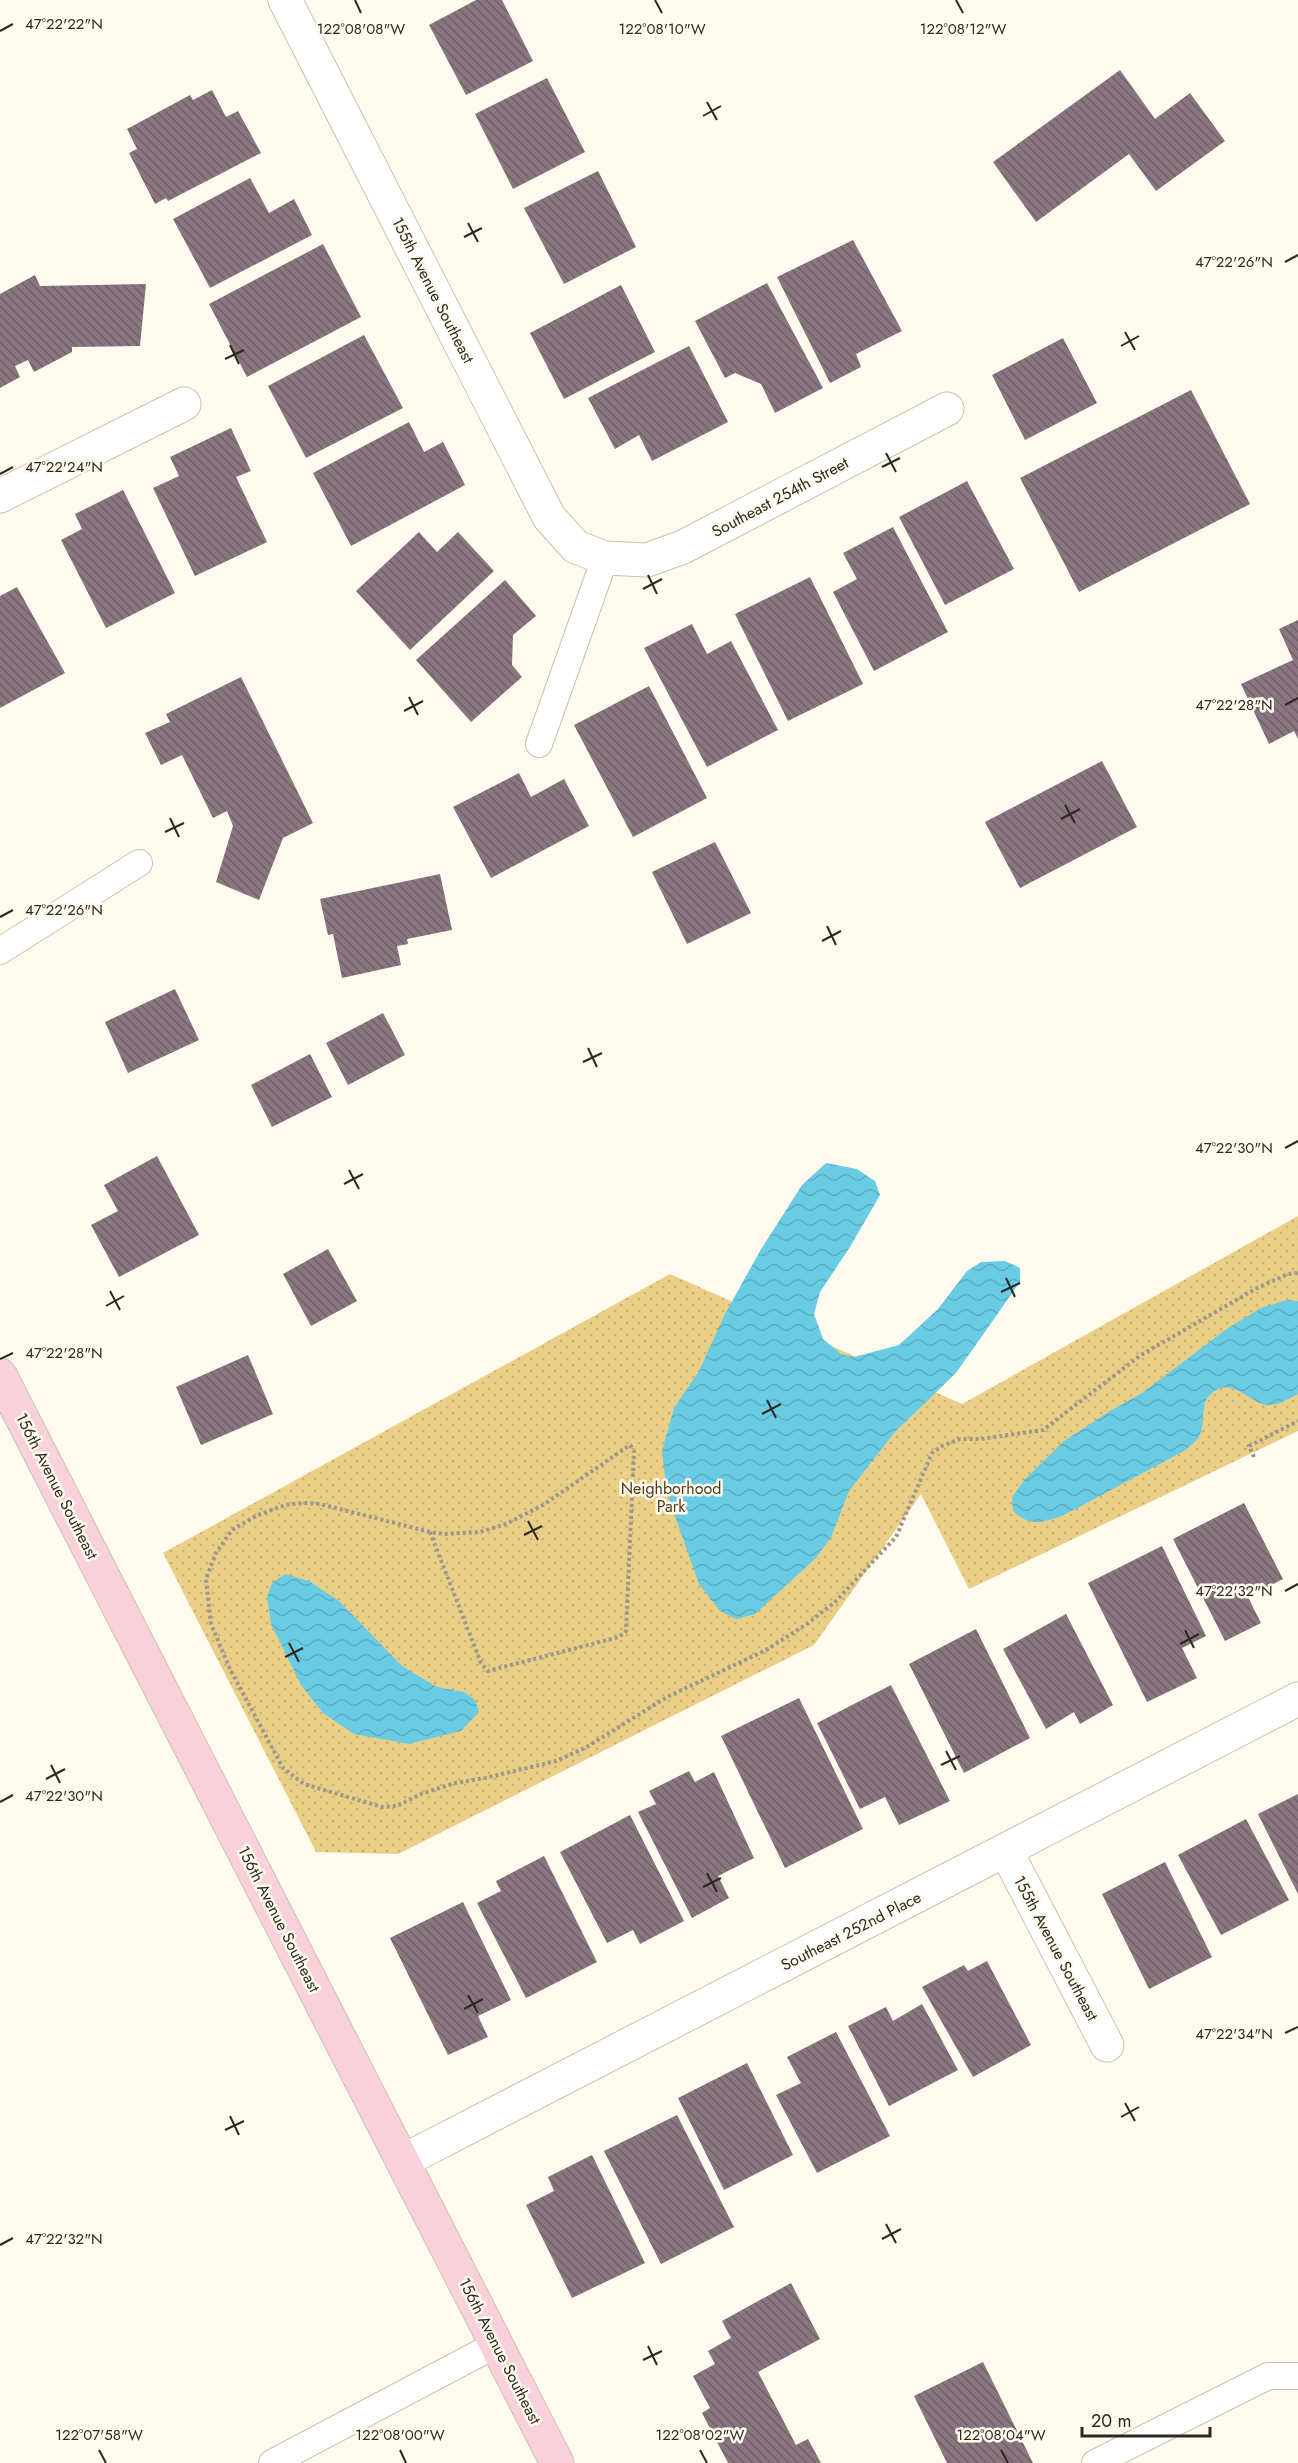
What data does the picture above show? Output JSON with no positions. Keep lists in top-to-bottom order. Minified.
{"streets":{"street":["155th Avenue Southeast","Southeast 254th Street","156th Avenue Southeast","Southeast 252nd Place"]},"crossings":[["155th Avenue Southeast","Southeast 254th Street"],["155th Avenue Southeast","Southeast 252nd Place"],["156th Avenue Southeast","Southeast 252nd Place"]],"parks":["Neighborhood Park"],"scale_bar":"20 m","coordinates":["47°22'22\"N","122°08'08\"W","122°08'10\"W","122°08'12\"W","47°22'26\"N","47°22'24\"N","47°22'28\"N","47°22'30\"N","47°22'32\"N","47°22'34\"N","122°07'58\"W","122°08'00\"W","122°08'02\"W","122°08'04\"W"]}
